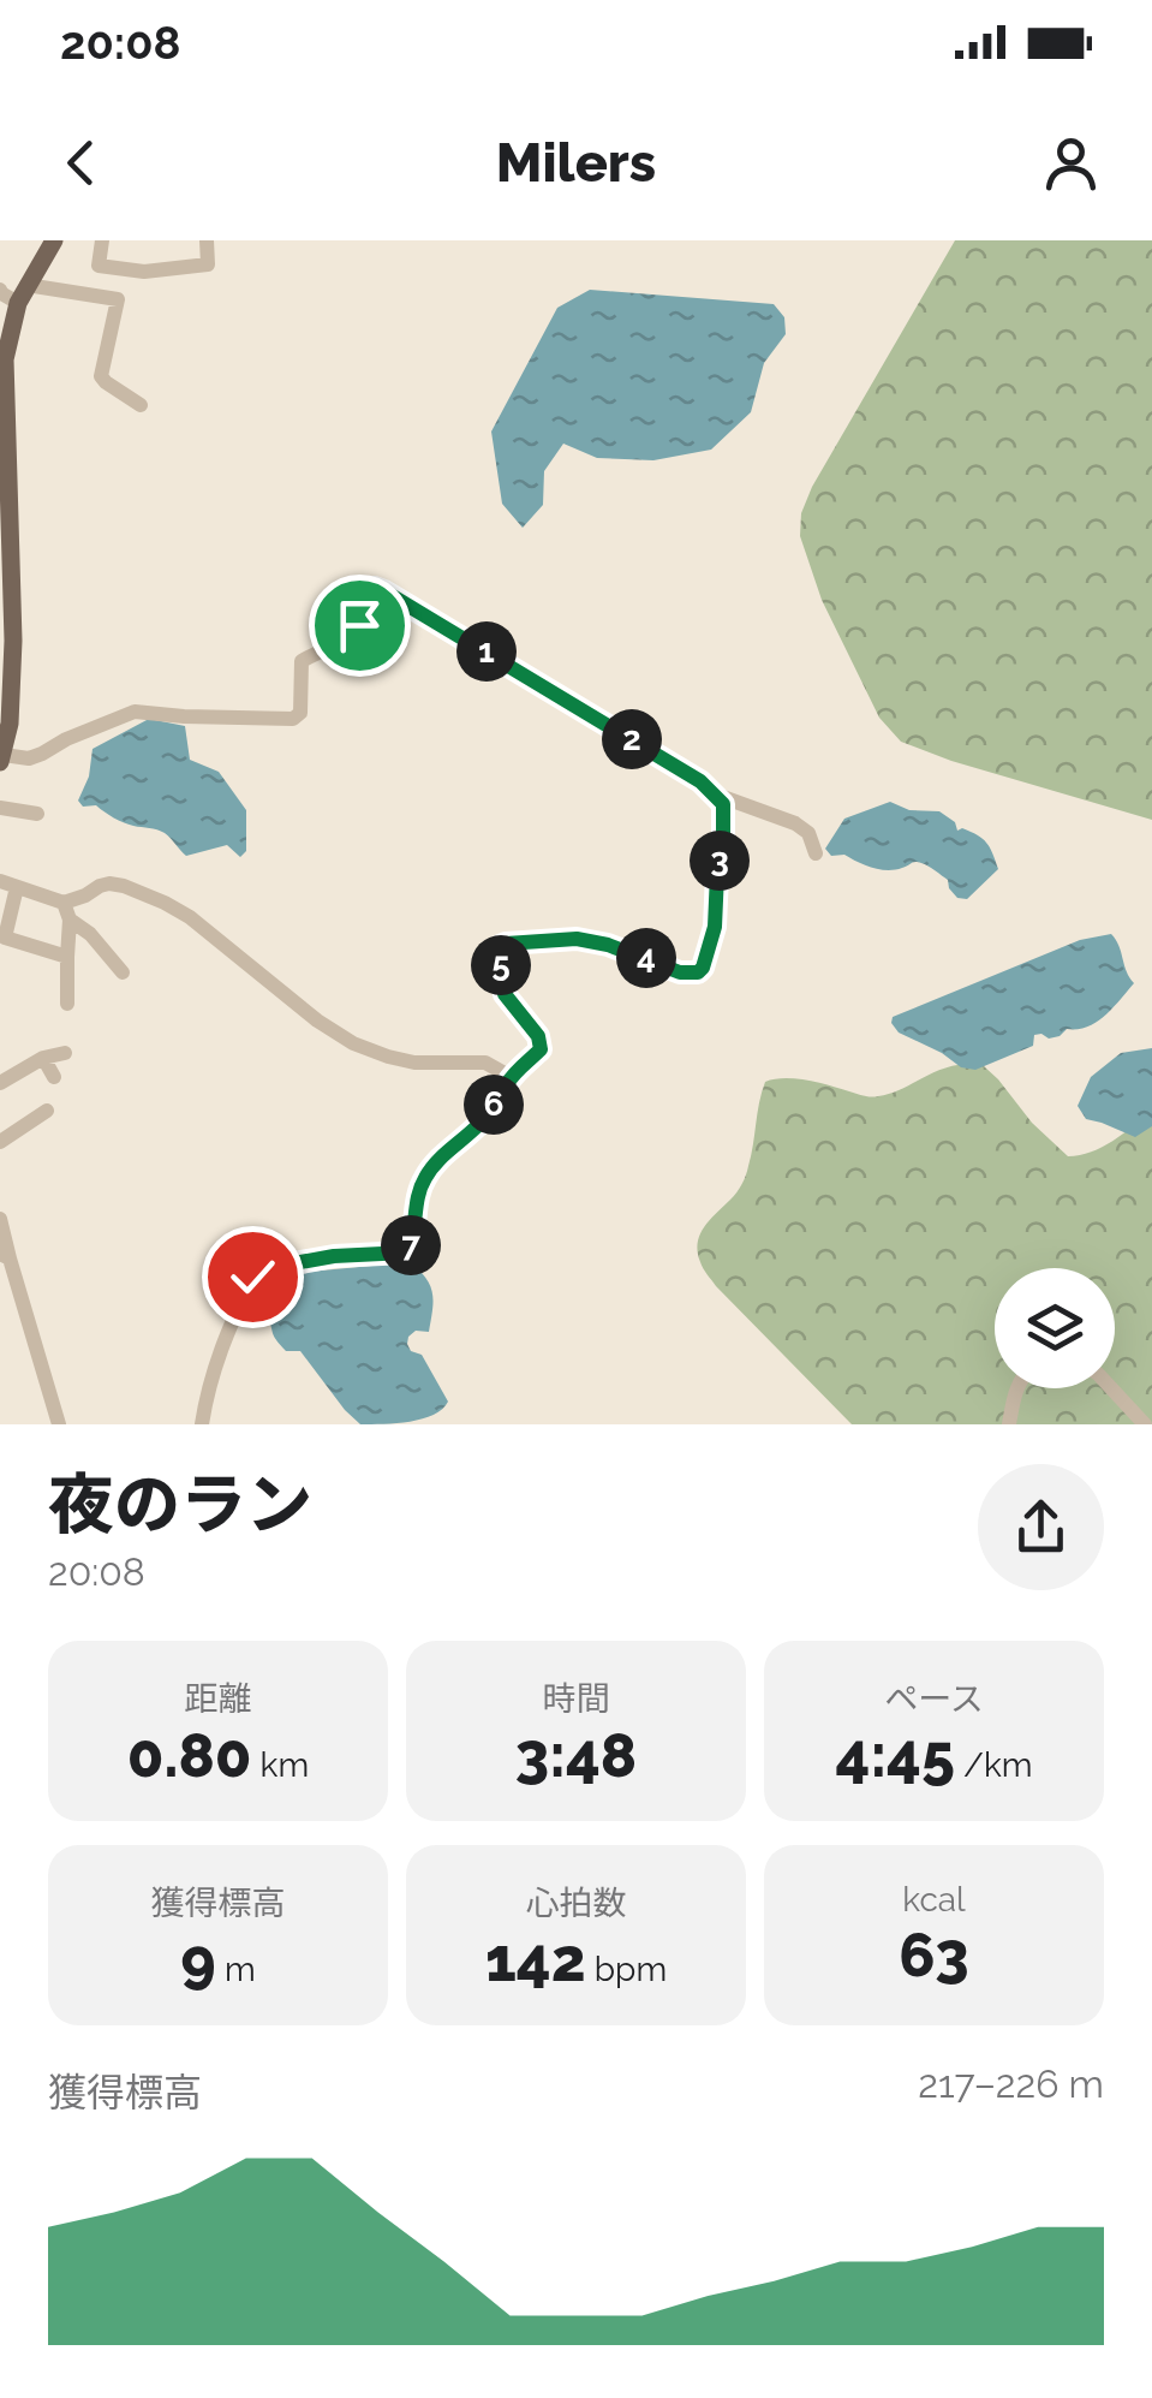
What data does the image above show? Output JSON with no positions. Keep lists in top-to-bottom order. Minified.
{"page":{"status":"20:08","header":"Milers","pins":["1","2","3","4","5","6","7"],"heading":["夜のラン","20:08"],"stats":[["距離","0.80 km"],["時間","3:48"],["ペース","4:45 /km"],["獲得標高","9 m"],["心拍数","142 bpm"],["kcal","63"]],"chart":["獲得標高","217–226 m"]}}
